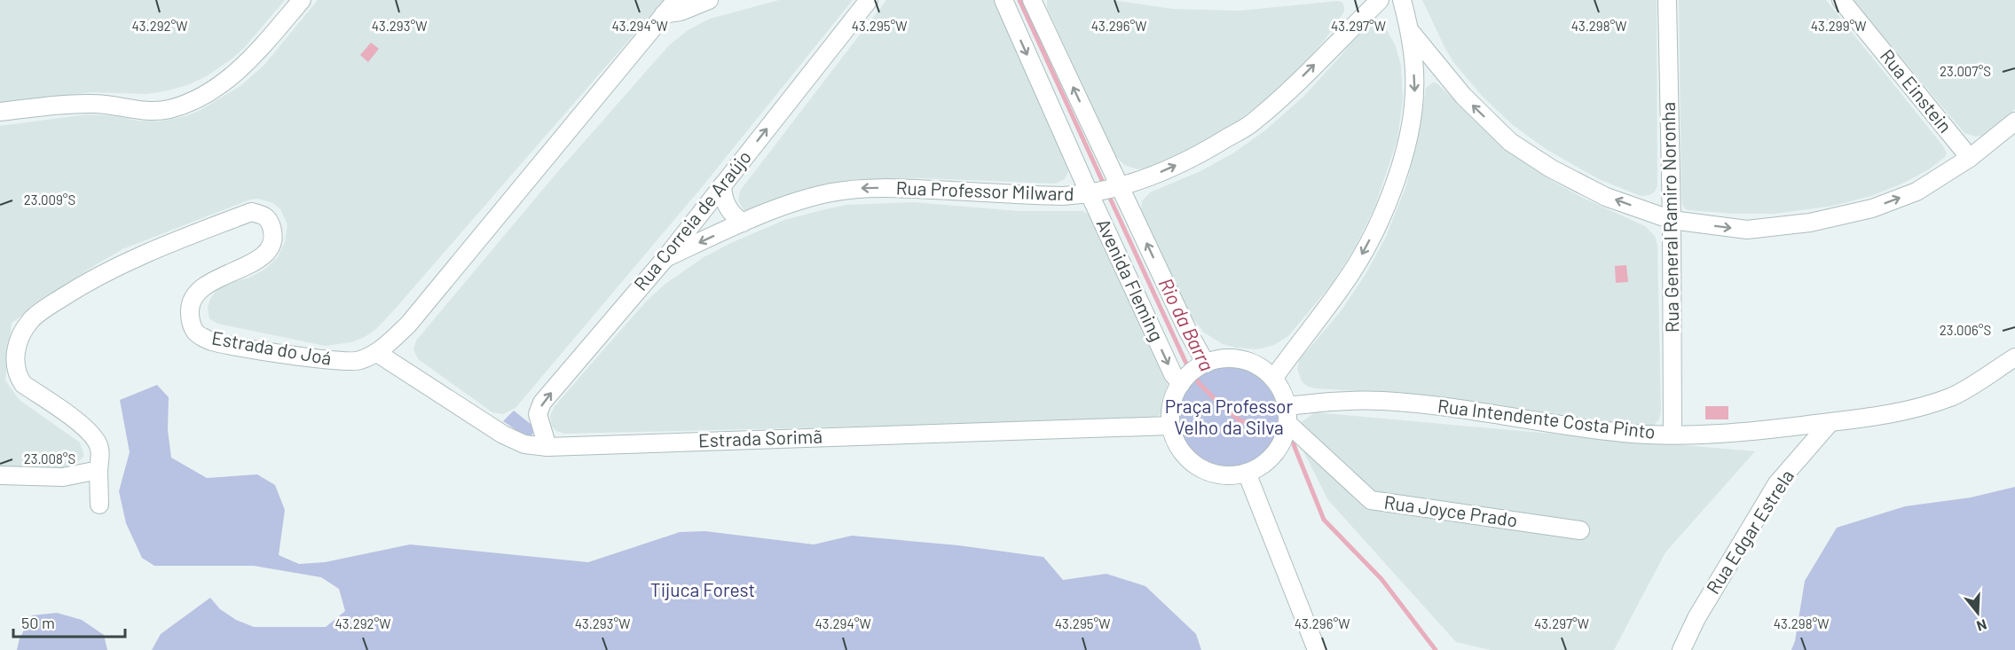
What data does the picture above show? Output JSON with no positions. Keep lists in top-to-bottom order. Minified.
{"streets":{"street":["Rua Einstein","Rua Professor Milward","Rua General Ramiro Noronha","Rua Correia de Araújo","Avenida Fleming","Estrada do Joá","Rua Intendente Costa Pinto","Estrada Sorimã","Rua Joyce Prado","Rua Edgar Estrela"]},"crossings":[["Rua Professor Milward","Rua Correia de Araújo"],["Rua Professor Milward","Avenida Fleming"],["Rua General Ramiro Noronha","Rua Intendente Costa Pinto"],["Rua Correia de Araújo","Estrada Sorimã"],["Avenida Fleming","Rua Intendente Costa Pinto"],["Avenida Fleming","Estrada Sorimã"],["Avenida Fleming","Rua Joyce Prado"],["Estrada do Joá","Estrada Sorimã"],["Rua Intendente Costa Pinto","Estrada Sorimã"],["Rua Intendente Costa Pinto","Rua Joyce Prado"],["Rua Intendente Costa Pinto","Rua Edgar Estrela"],["Estrada Sorimã","Rua Joyce Prado"]],"one_way":["Rua Correia de Araújo"],"water":["Rio da Barra"],"parks":["Praça Professor Velho da Silva","Tijuca Forest"],"scale_bar":"50 m","north":"bottom","coordinates":["43.292°W","43.293°W","43.294°W","43.295°W","43.296°W","43.297°W","43.298°W","43.299°W","23.007°S","23.009°S","23.006°S","23.008°S"]}
